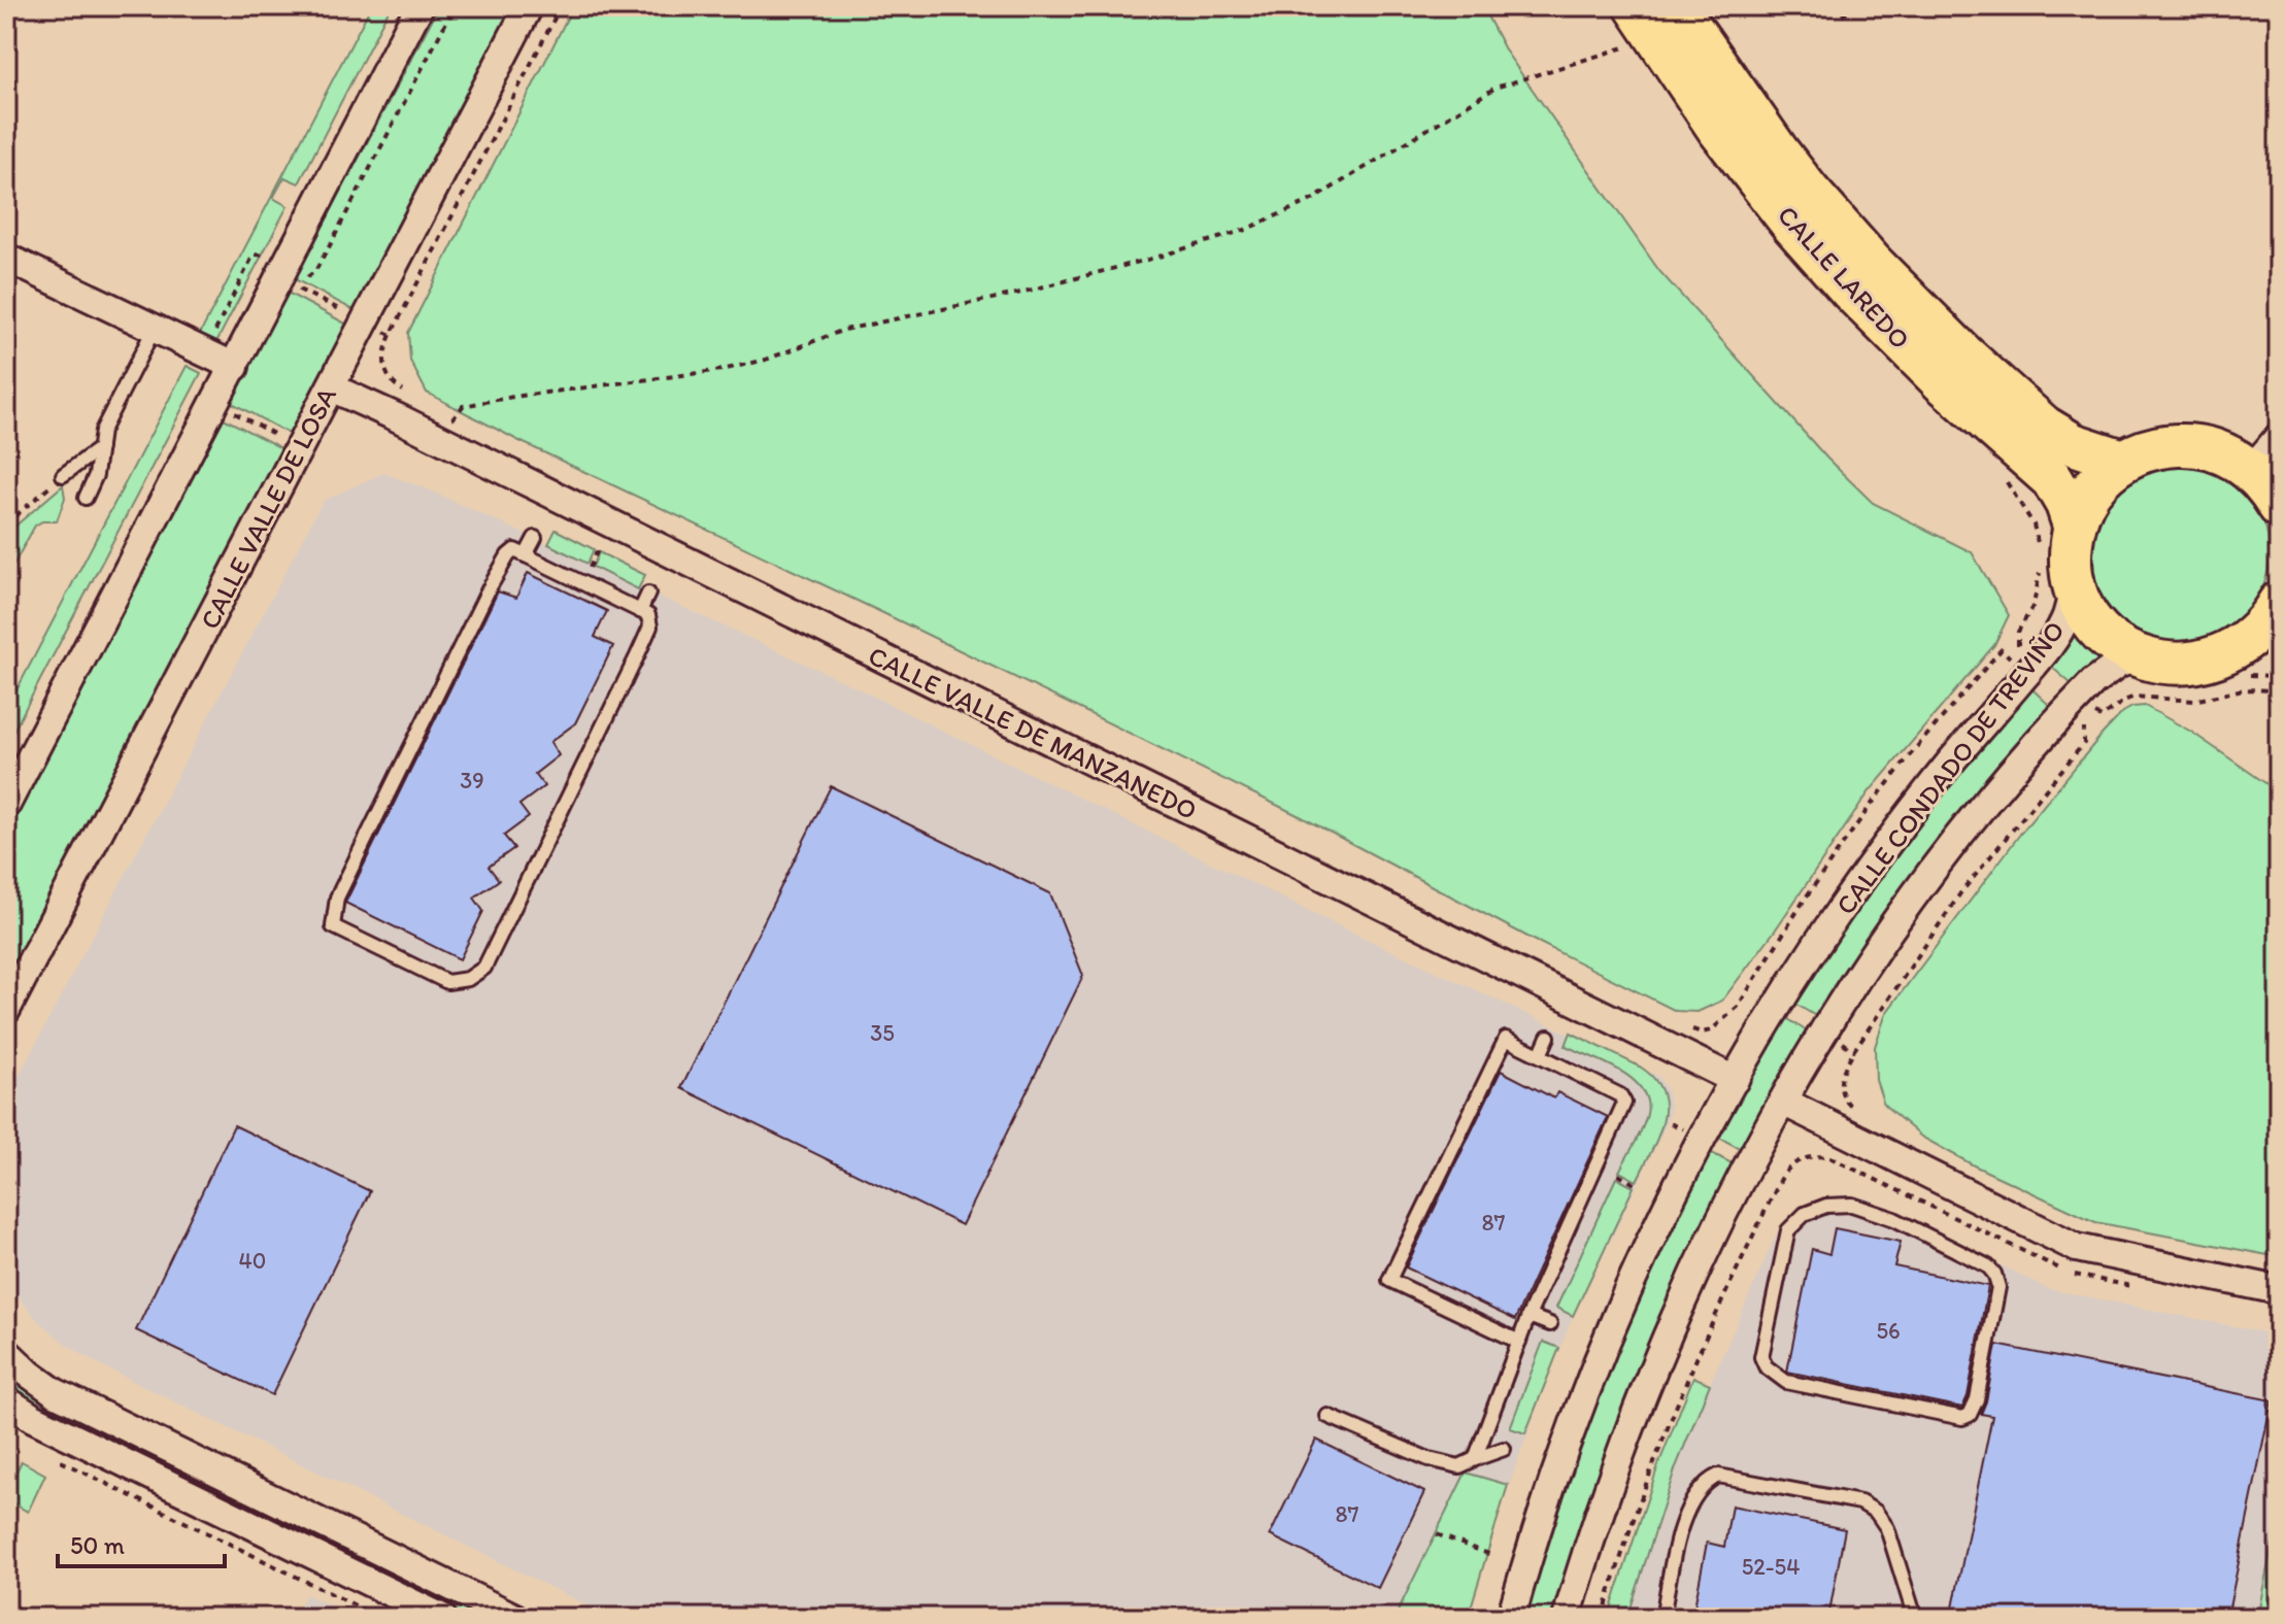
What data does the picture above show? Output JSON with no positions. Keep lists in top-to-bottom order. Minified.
{"streets":{"main road":["CALLE LAREDO"],"street":["CALLE VALLE DE LOSA","CALLE VALLE DE MANZANEDO","CALLE CONDADO DE TREVIÑO"]},"crossings":[["CALLE VALLE DE LOSA","CALLE VALLE DE MANZANEDO"],["CALLE VALLE DE MANZANEDO","CALLE CONDADO DE TREVIÑO"]],"house_numbers":["39","35","87","40","56","87","52-54"],"scale_bar":"50 m"}
